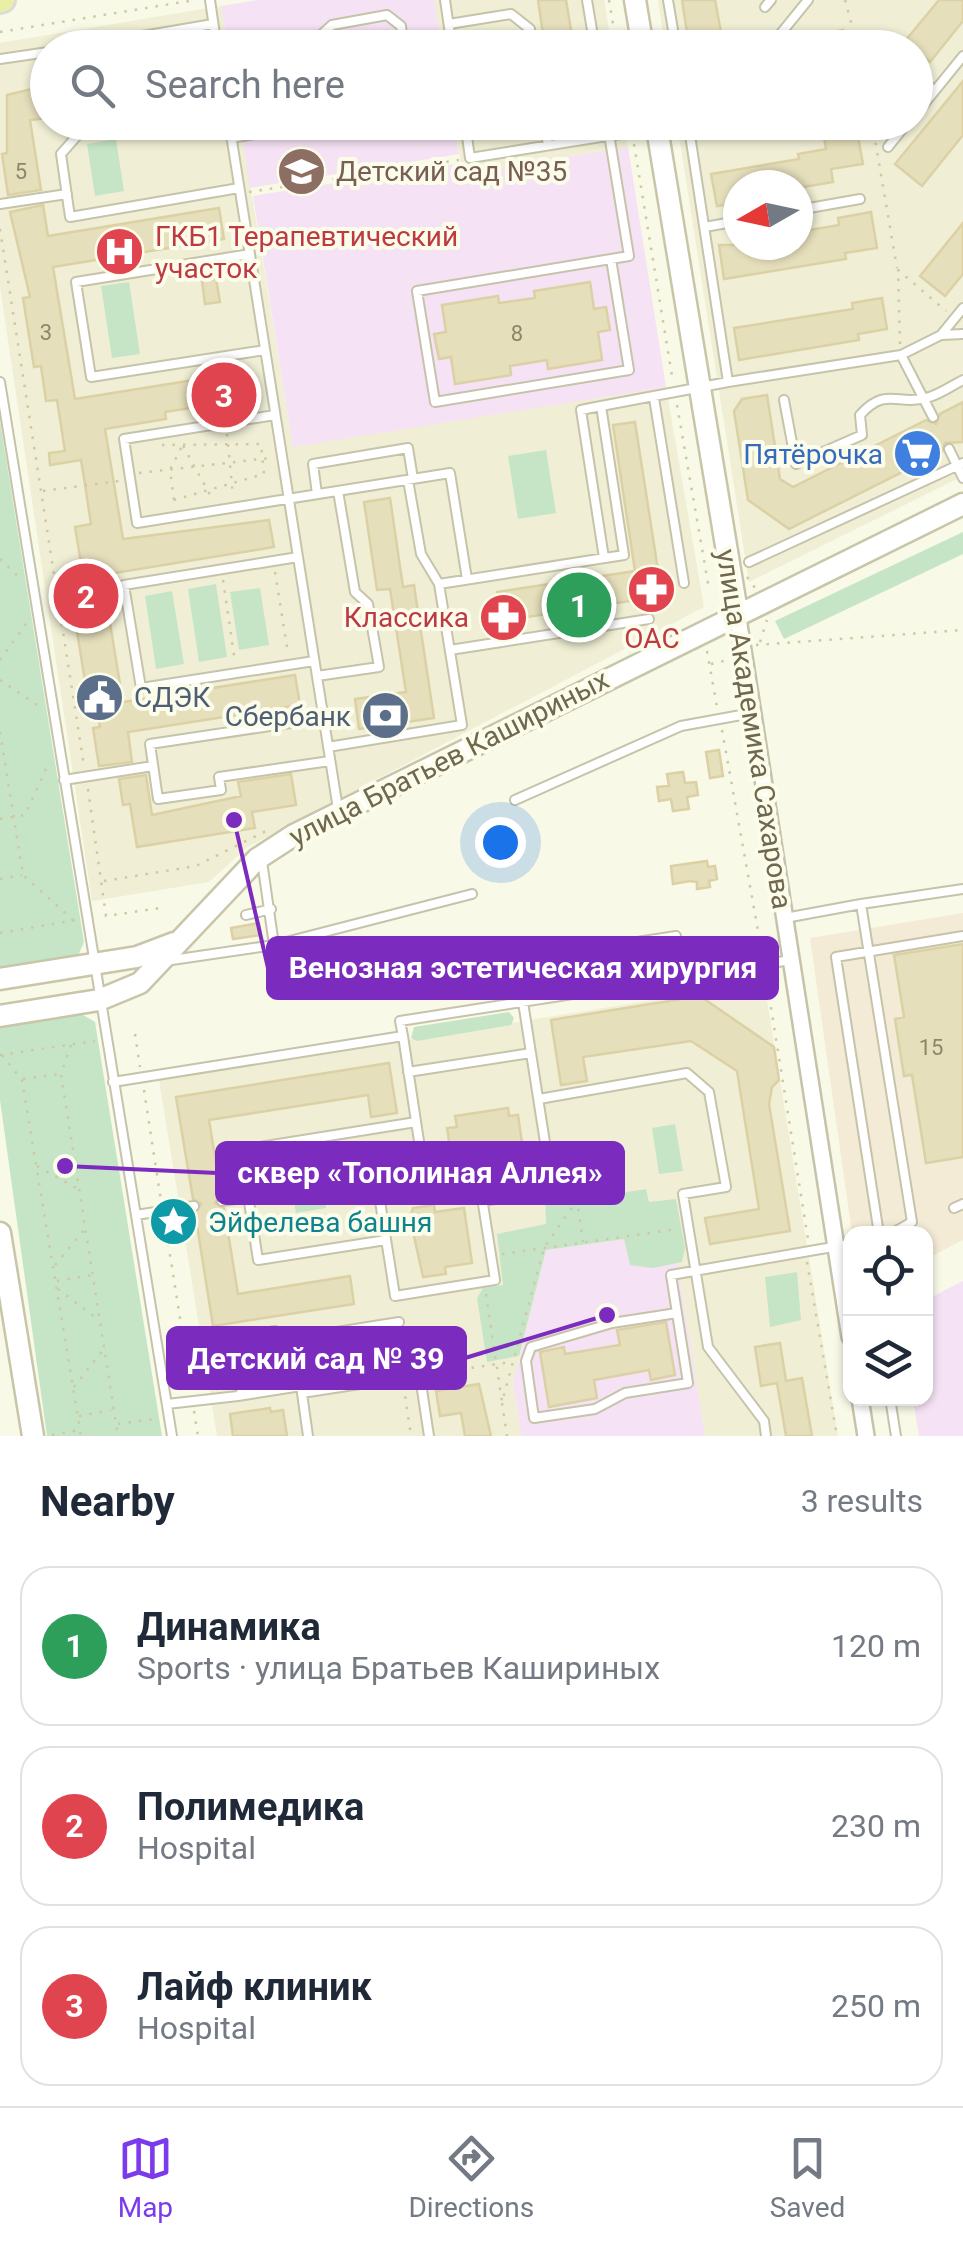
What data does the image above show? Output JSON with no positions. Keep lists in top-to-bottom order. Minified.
{"streets":{"main road":["улица Академика Сахарова","улица Братьев Кашириных"]},"crossings":[["улица Академика Сахарова","улица Братьев Кашириных"]],"places":{"school or university":["Детский сад №35"],"hospital":["ГКБ1 Терапевтический участок"],"supermarket":["Пятёрочка"],"pharmacy":["ОАС","Классика"],"public building":["СДЭК"],"bank":["Сбербанк"],"other":["Венозная эстетическая хирургия","сквер «Тополиная Аллея»","Детский сад № 39"],"place":["Эйфелева башня"]},"house_numbers":["5","3","8","15"],"north":"left","page":{"search":"Search here","pins":["3","2","1"],"heading":["Nearby","3 results"],"list":[{"mark":"1","name":"Динамика","note":"Sports · улица Братьев Кашириных","value":"120 m"},{"mark":"2","name":"Полимедика","note":"Hospital","value":"230 m"},{"mark":"3","name":"Лайф клиник","note":"Hospital","value":"250 m"}],"nav":["Map","Directions","Saved"]}}
